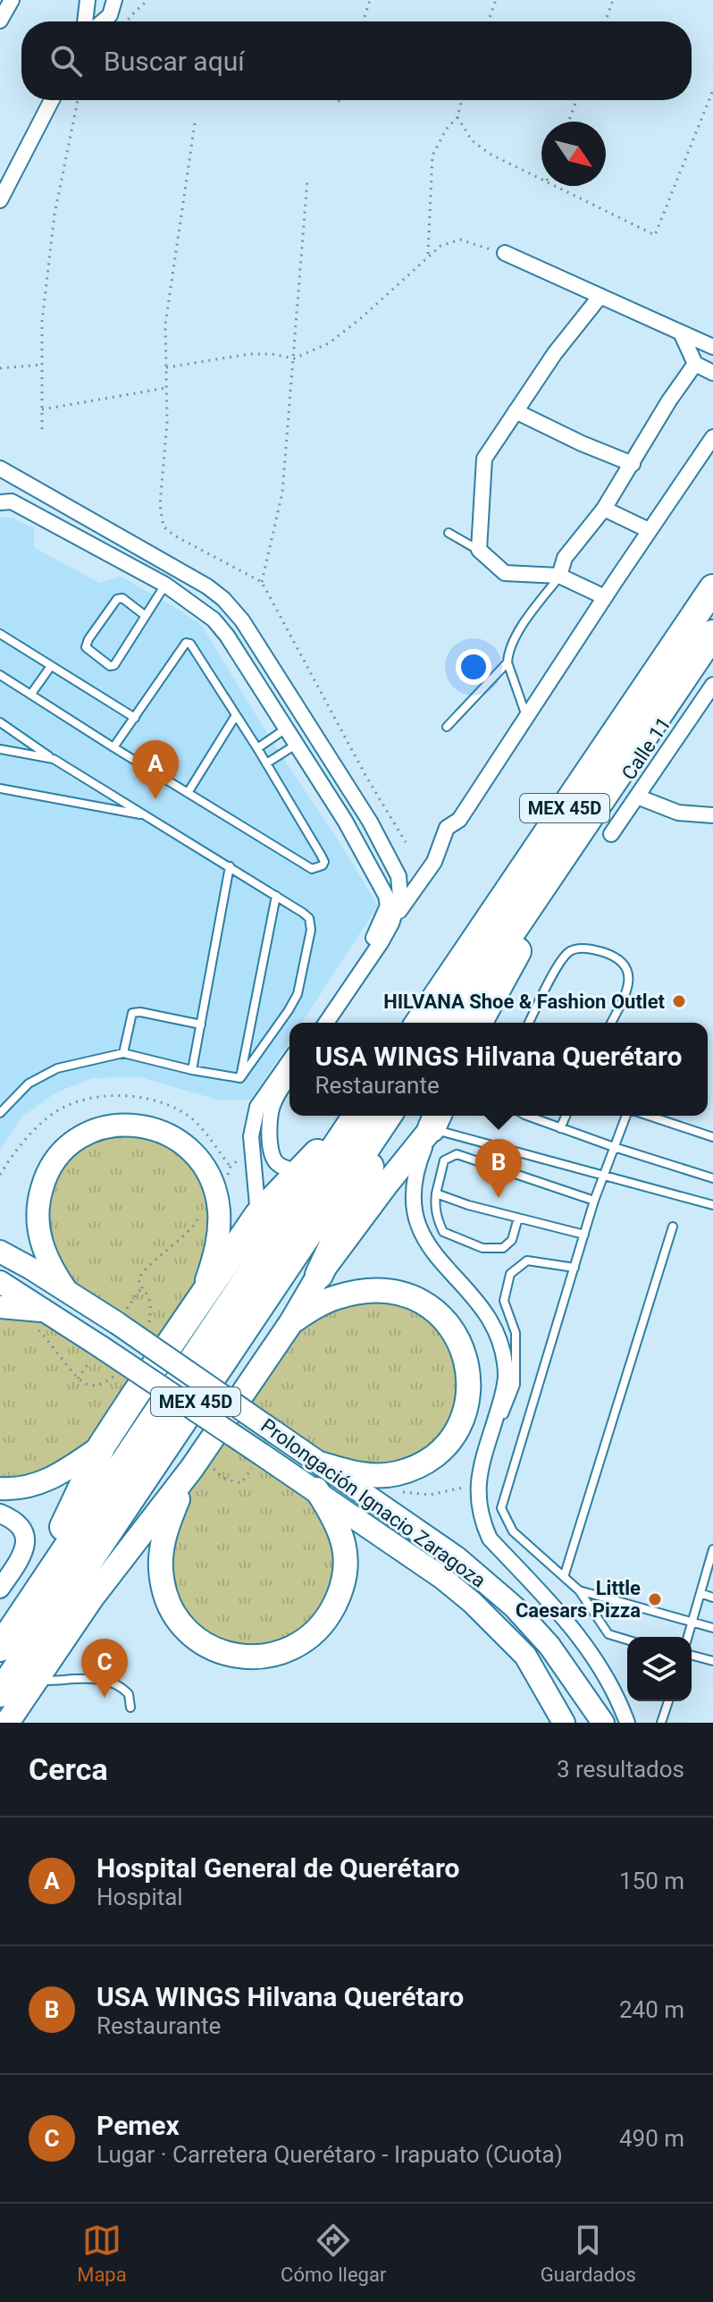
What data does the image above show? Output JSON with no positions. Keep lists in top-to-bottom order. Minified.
{"streets":{"highway":["MEX 45D"],"main road":["Prolongación Ignacio Zaragoza"],"street":["Calle 11"]},"places":["HILVANA Shoe & Fashion Outlet","Little Caesars Pizza"],"north":"bottom right","page":{"search":"Buscar aquí","pins":["A","B","C"],"popup":["USA WINGS Hilvana Querétaro","Restaurante"],"heading":["Cerca","3 resultados"],"list":[{"mark":"A","name":"Hospital General de Querétaro","note":"Hospital","value":"150 m"},{"mark":"B","name":"USA WINGS Hilvana Querétaro","note":"Restaurante","value":"240 m"},{"mark":"C","name":"Pemex","note":"Lugar · Carretera Querétaro - Irapuato (Cuota)","value":"490 m"}],"nav":["Mapa","Cómo llegar","Guardados"]}}
